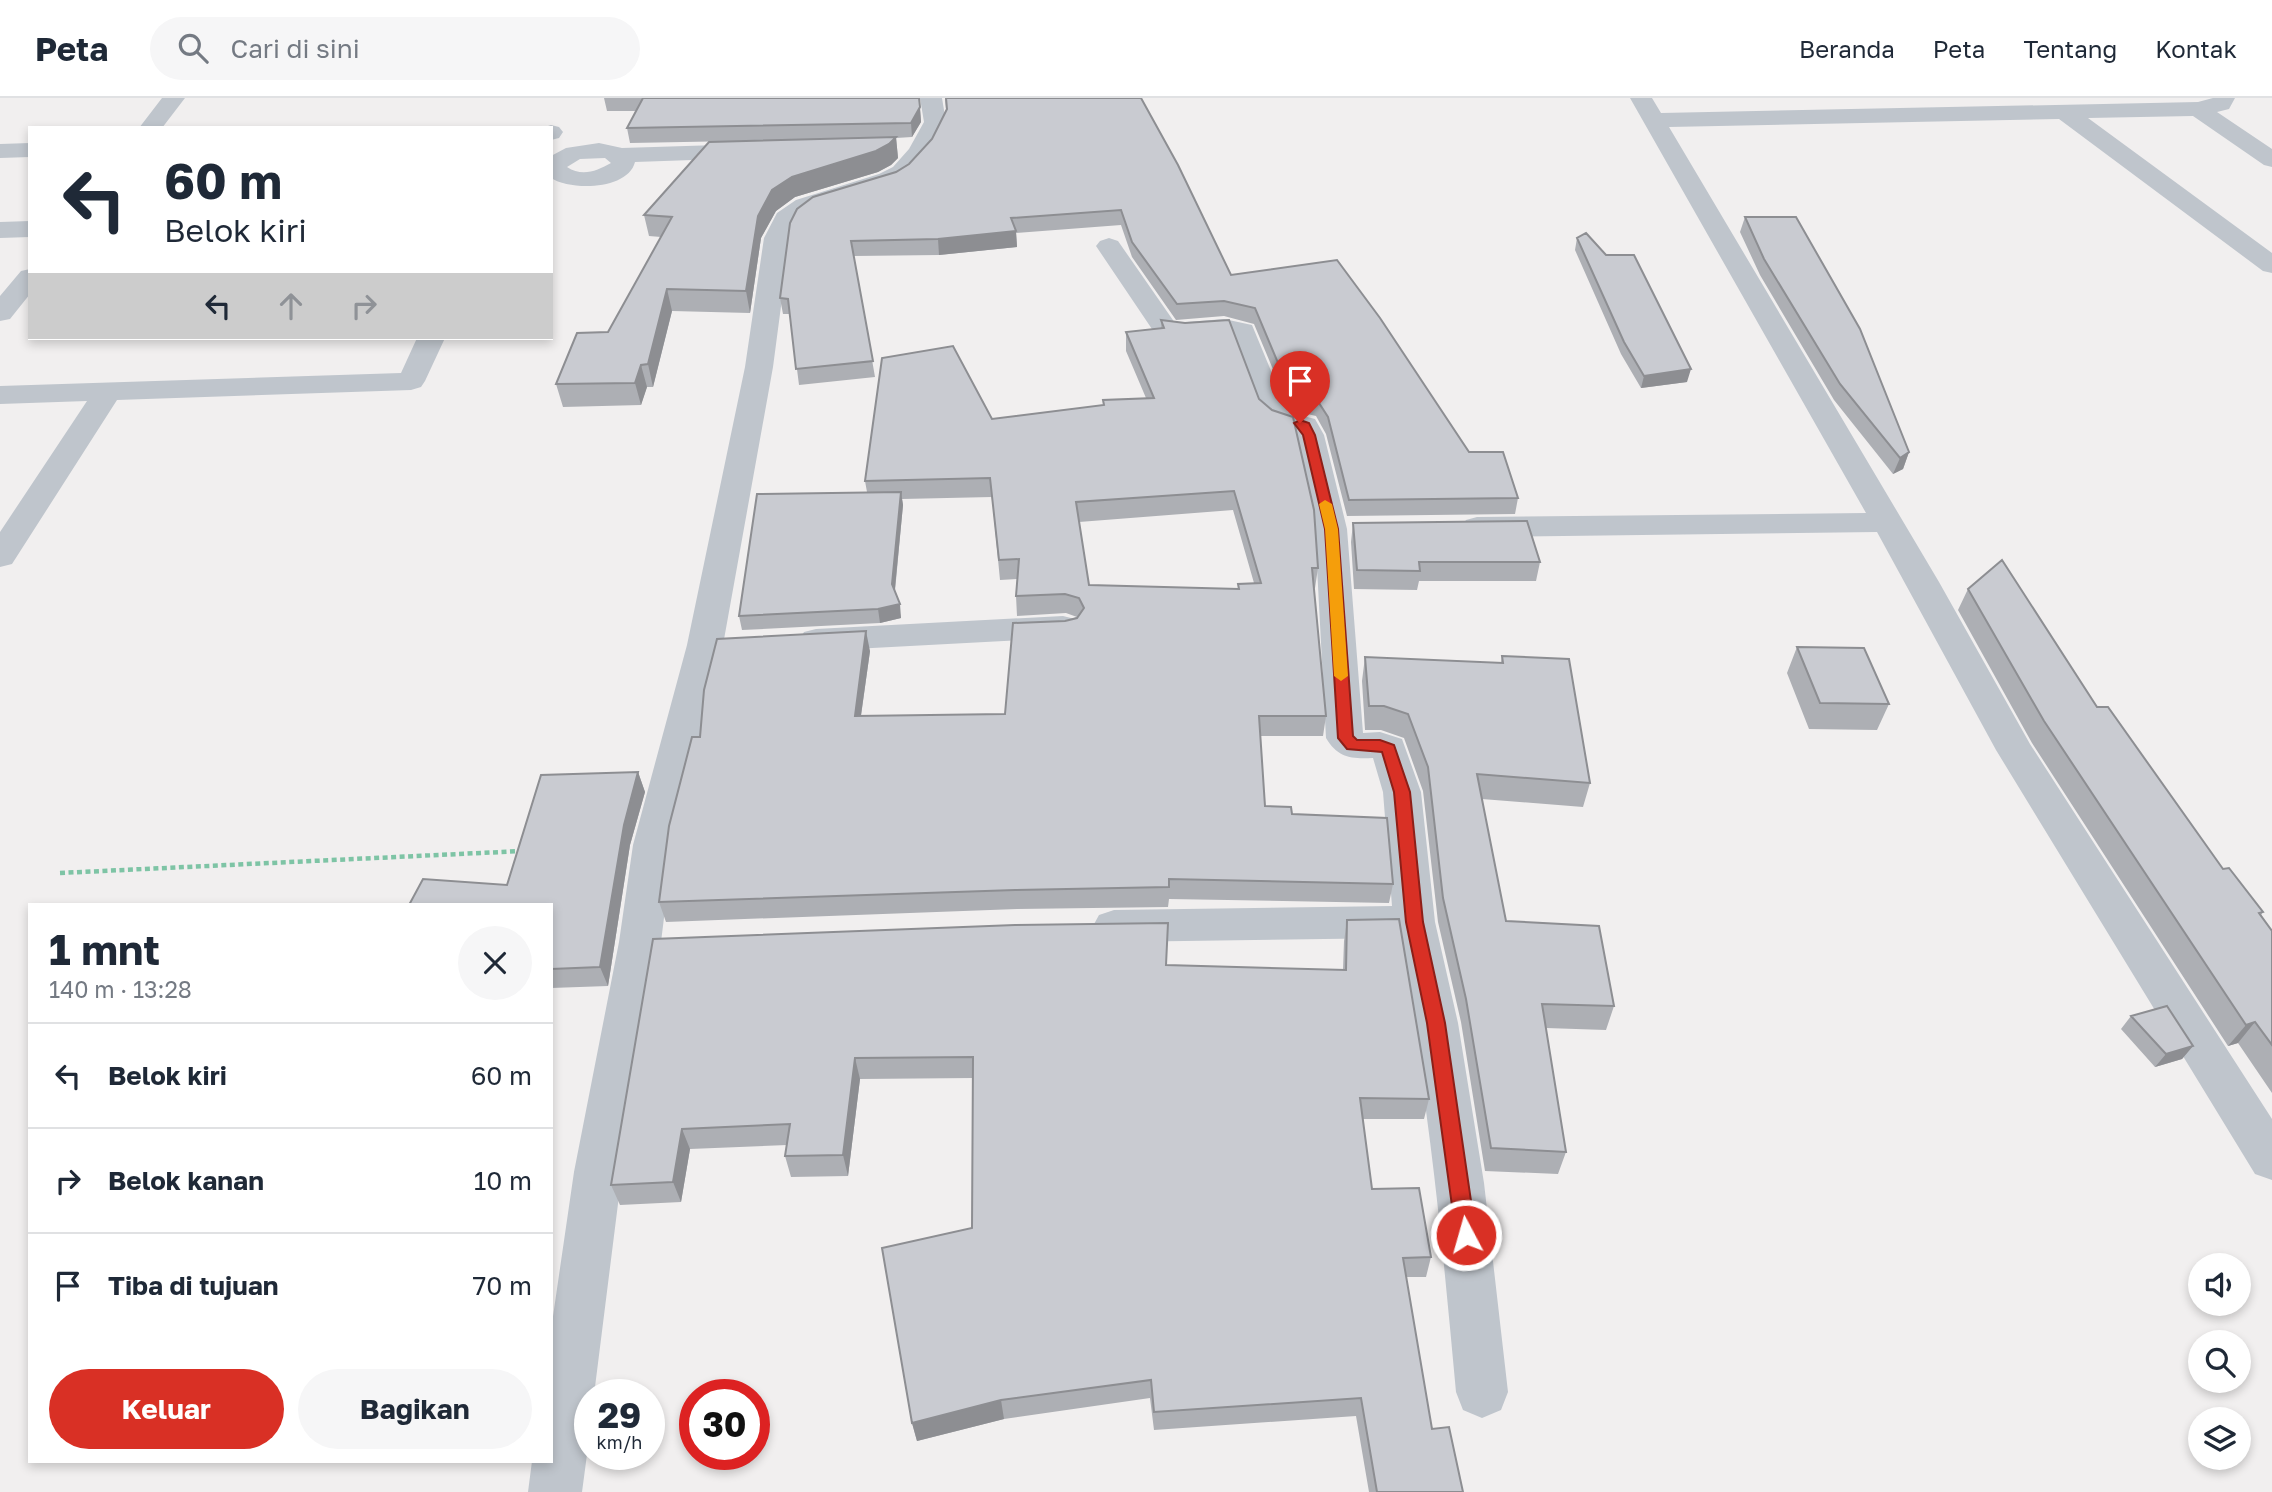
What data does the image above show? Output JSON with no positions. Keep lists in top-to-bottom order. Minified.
{"page":{"header":"Peta","search":"Cari di sini","nav":["Beranda","Peta","Tentang","Kontak"],"turn":["60 m","Belok kiri"],"heading":["1 mnt","140 m · 13:28"],"list":[{"name":"Belok kiri","value":"60 m"},{"name":"Belok kanan","value":"10 m"},{"name":"Tiba di tujuan","value":"70 m"}],"buttons":["Keluar","Bagikan"],"speed":"29 km/h","limit":"30"}}
